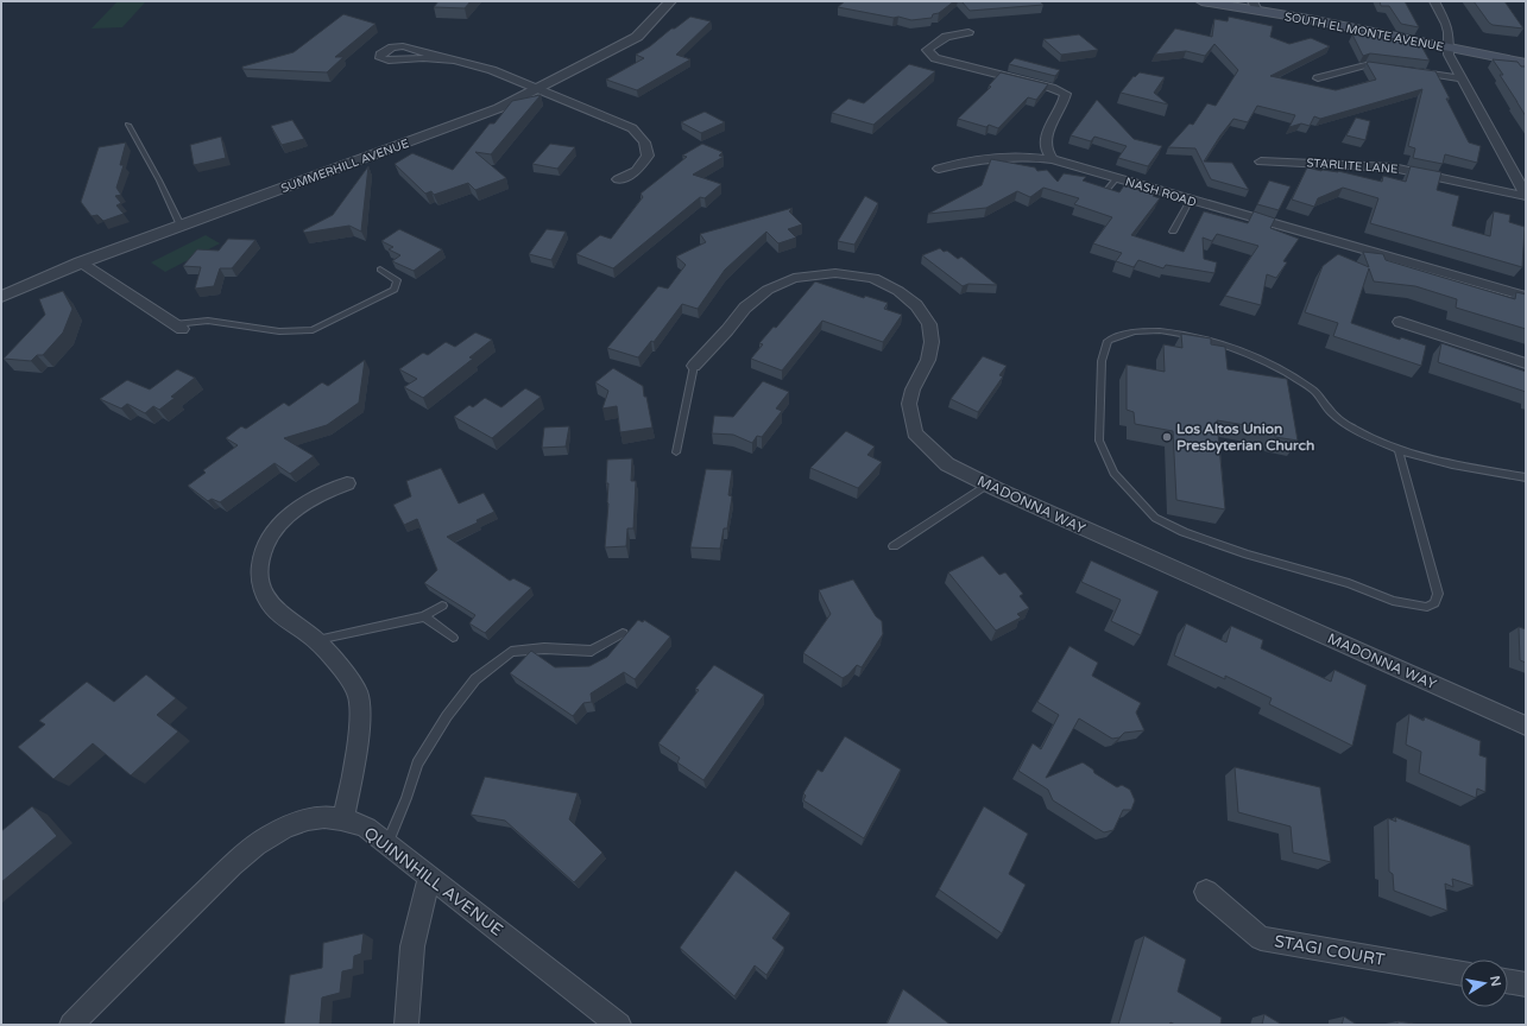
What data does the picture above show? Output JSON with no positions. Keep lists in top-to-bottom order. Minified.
{"streets":{"main road":["SOUTH EL MONTE AVENUE"],"street":["SUMMERHILL AVENUE","STARLITE LANE","NASH ROAD","MADONNA WAY","QUINNHILL AVENUE","STAGI COURT"]},"places":["Los Altos Union Presbyterian Church"],"north":"right"}
